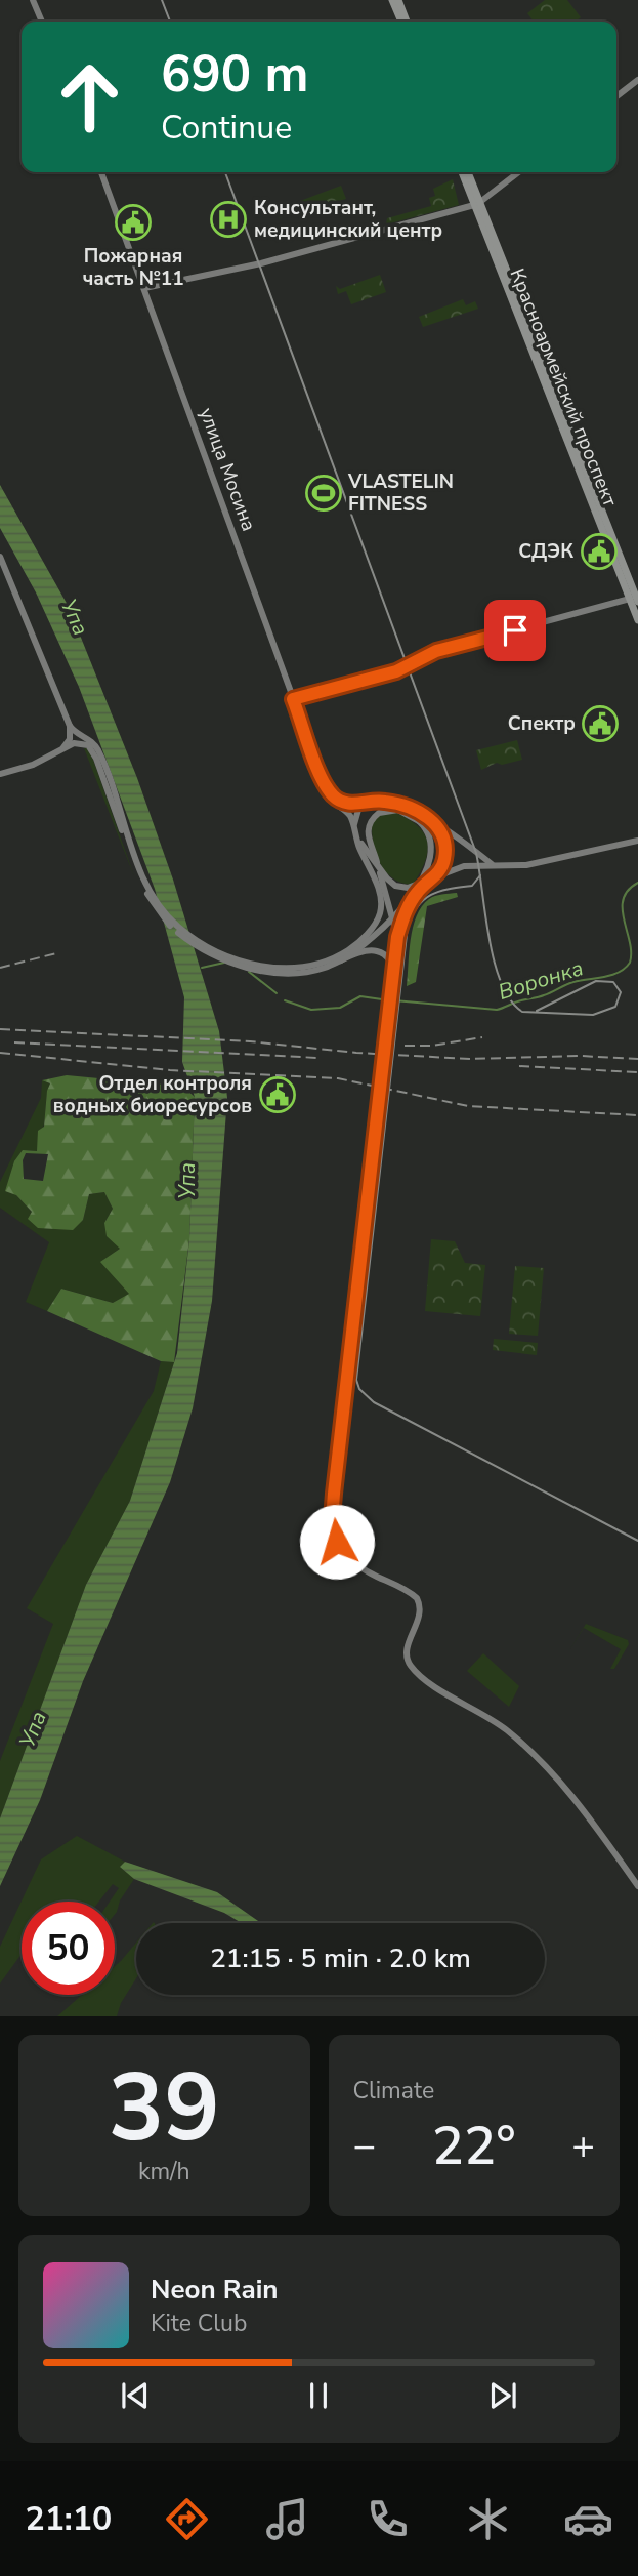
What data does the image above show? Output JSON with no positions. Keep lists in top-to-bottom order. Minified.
{"streets":{"main road":["Красноармейский проспект","улица Мосина"]},"water":["Упа","Воронка"],"places":{"hospital":["Консультант, медицинский центр"],"public building":["Пожарная часть №11","СДЭК","Спектр","Отдел контроля водных биоресурсов"],"sports":["VLASTELIN FITNESS"]},"page":{"turn":["690 m","Continue"],"limit":"50","trip":"21:15 · 5 min · 2.0 km","tile":[["39","km/h"],"Climate"],"heat":["−","22°","+"],"song":["Neon Rain","Kite Club"],"tabs":"21:10"}}
